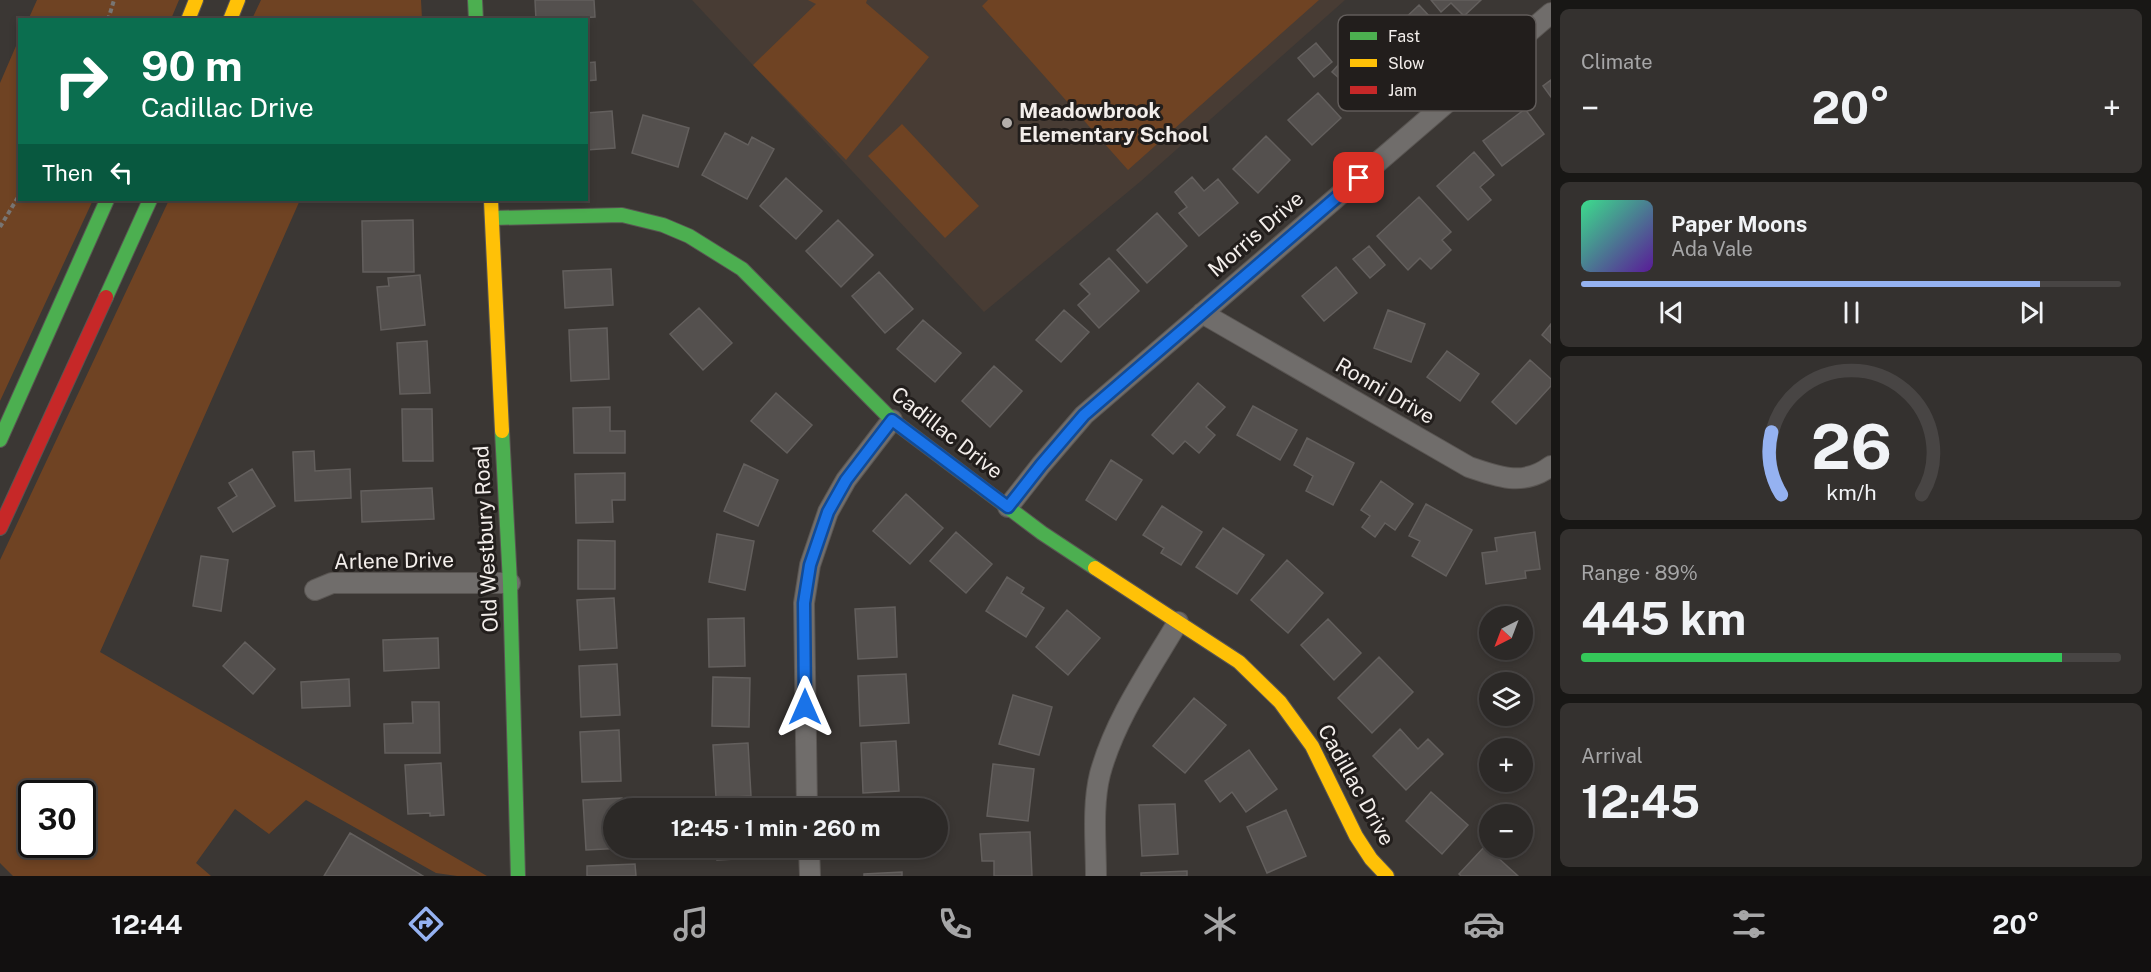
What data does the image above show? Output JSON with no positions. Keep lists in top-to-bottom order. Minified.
{"streets":{"main road":["Cadillac Drive","Old Westbury Road"],"street":["Morris Drive","Ronni Drive","Arlene Drive"]},"crossings":[["Morris Drive","Ronni Drive"],["Morris Drive","Cadillac Drive"],["Cadillac Drive","Old Westbury Road"],["Old Westbury Road","Arlene Drive"]],"places":["Meadowbrook Elementary School"],"legend":["Fast","Slow","Jam"],"north":"bottom left","page":{"tile":["Climate",["Range · 89%","445 km"],["Arrival","12:45"]],"turn":["90 m","Cadillac Drive"],"heat":["−","20°","+"],"then":"Then","song":["Paper Moons","Ada Vale"],"map_buttons":["+","−"],"limit":"30","trip":"12:45 · 1 min · 260 m","tabs":["12:44","20°"],"gauge":["26","km/h"]}}
